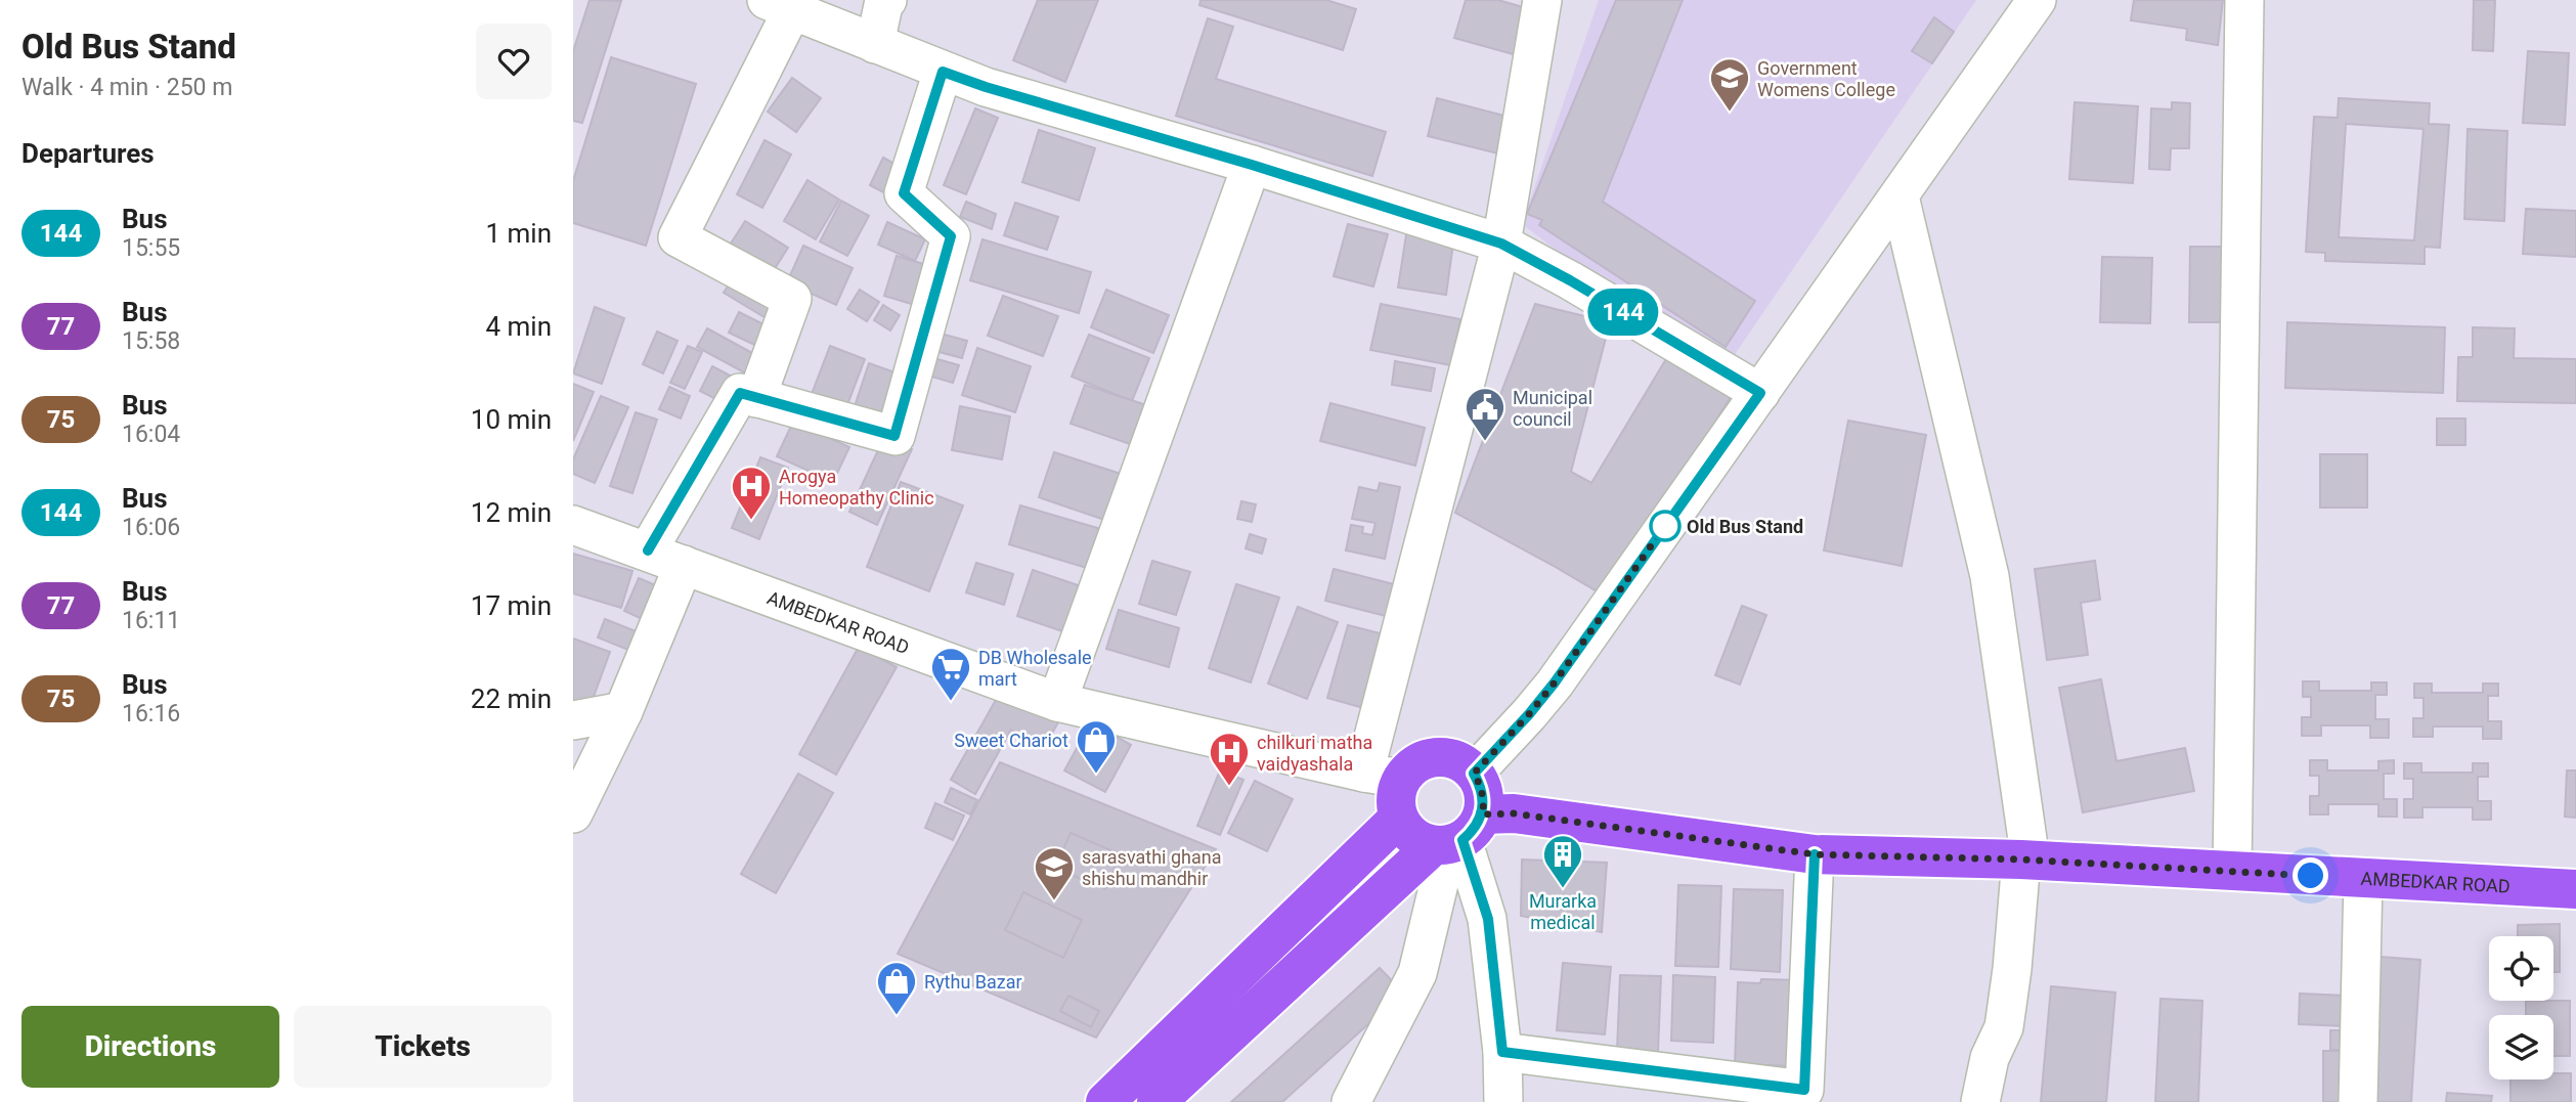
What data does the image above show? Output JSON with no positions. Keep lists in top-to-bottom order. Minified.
{"streets":{"main road":["AMBEDKAR ROAD"]},"places":{"school or university":["Government Womens College","sarasvathi ghana shishu mandhir"],"public building":["Municipal council"],"hospital":["Arogya Homeopathy Clinic","chilkuri matha vaidyashala"],"other":["Old Bus Stand"],"supermarket":["DB Wholesale mart"],"shop":["Sweet Chariot","Rythu Bazar"],"building":["Murarka medical"]},"lines":["bus line 144"],"page":{"heading":[["Old Bus Stand","Walk · 4 min · 250 m"],"Departures"],"on_map":"144","list":[{"mark":"144","name":"Bus","note":"15:55","value":"1 min"},{"mark":"77","name":"Bus","note":"15:58","value":"4 min"},{"mark":"75","name":"Bus","note":"16:04","value":"10 min"},{"mark":"144","name":"Bus","note":"16:06","value":"12 min"},{"mark":"77","name":"Bus","note":"16:11","value":"17 min"},{"mark":"75","name":"Bus","note":"16:16","value":"22 min"}],"buttons":["Directions","Tickets"]}}
